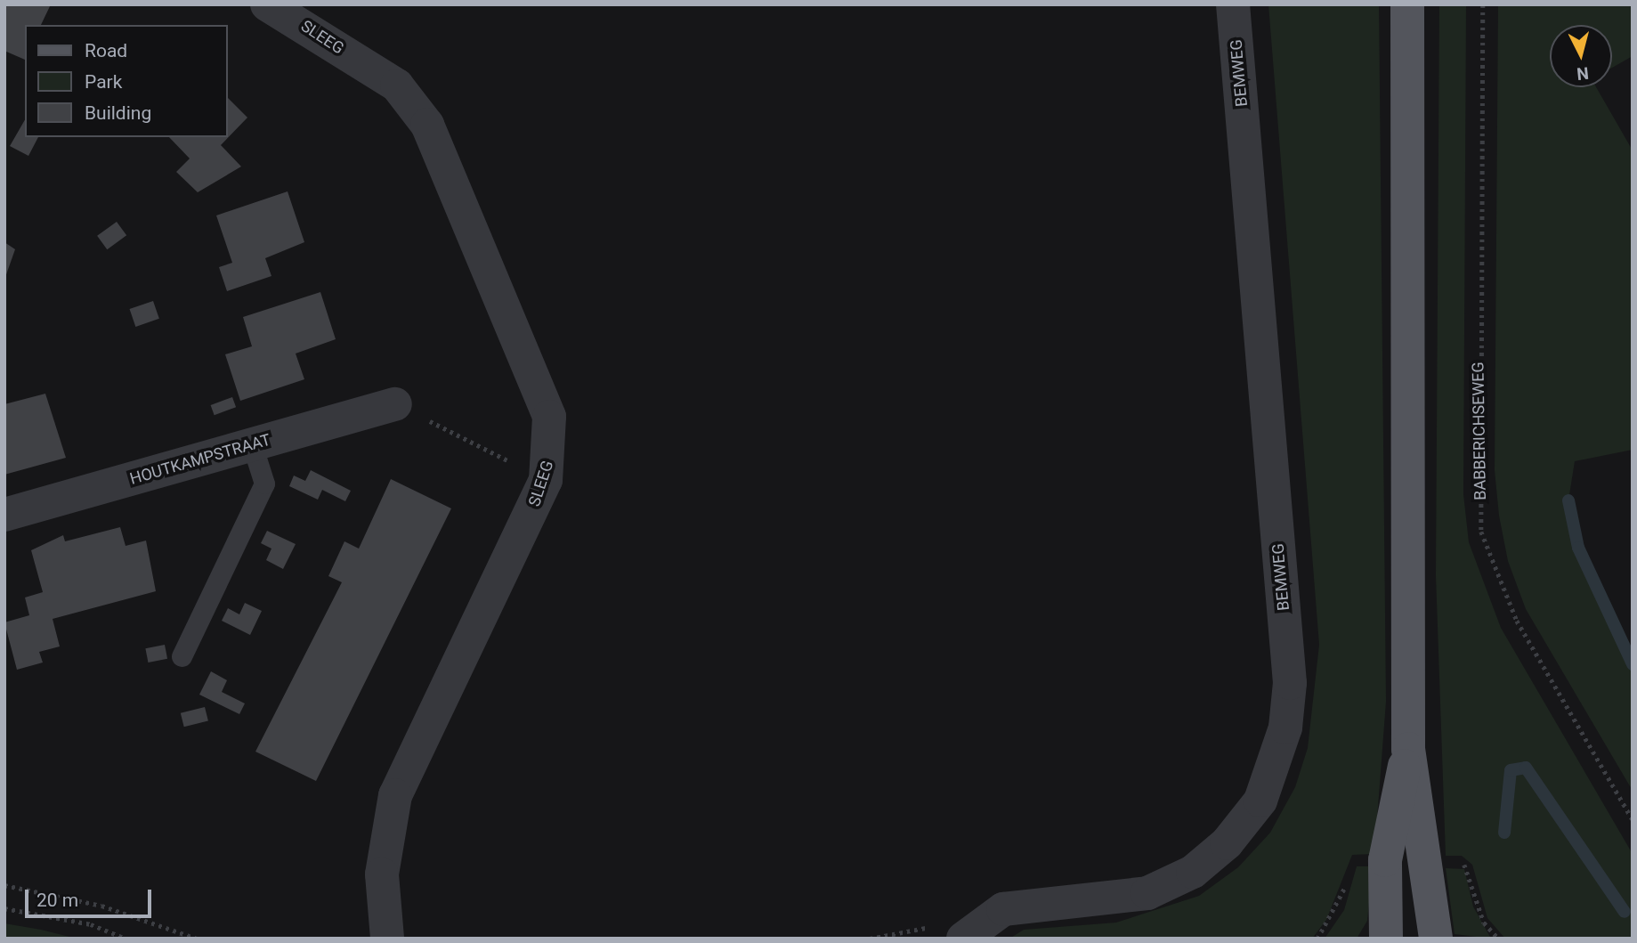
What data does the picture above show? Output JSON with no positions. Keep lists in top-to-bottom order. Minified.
{"streets":{"street":["SLEEG","BEMWEG","HOUTKAMPSTRAAT"],"path":["BABBERICHSEWEG"]},"legend":["Road","Park","Building"],"scale_bar":"20 m","north":"bottom"}
